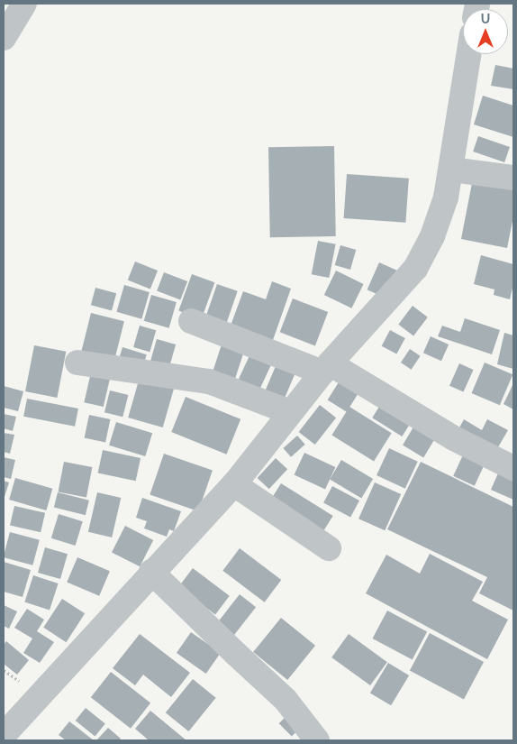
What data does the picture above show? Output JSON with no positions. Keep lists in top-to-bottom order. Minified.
{"north":"top"}
